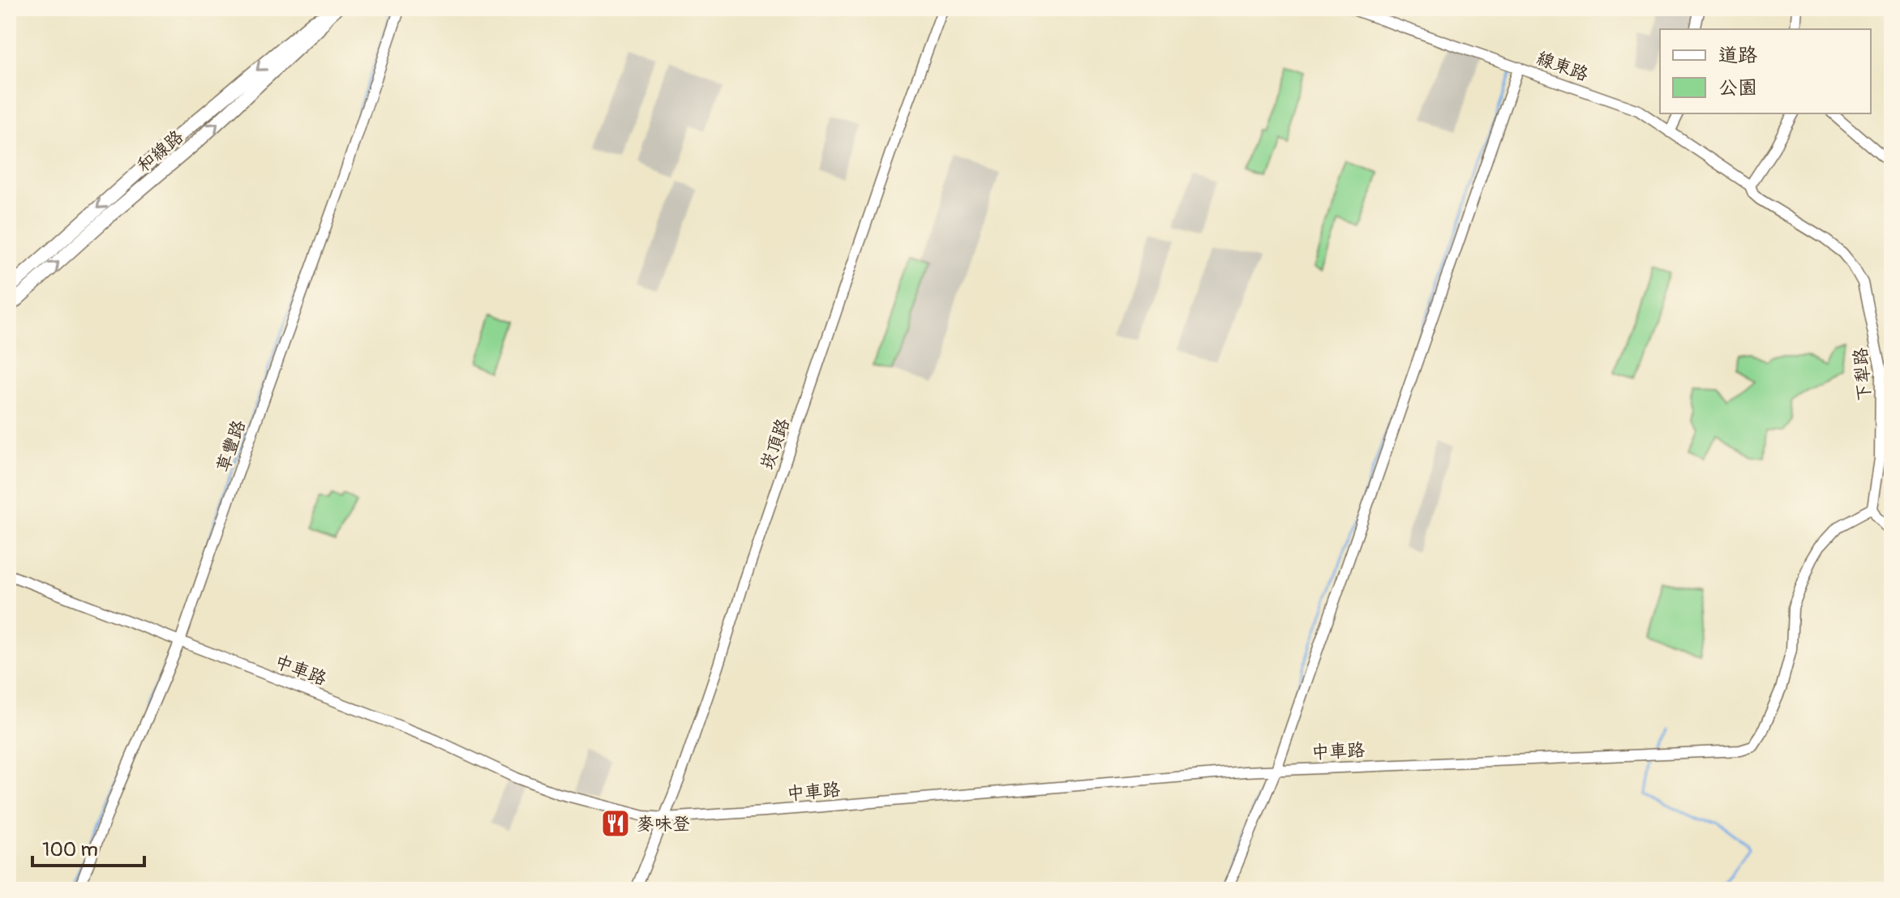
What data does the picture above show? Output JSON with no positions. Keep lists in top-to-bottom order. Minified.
{"streets":{"main road":["和線路"],"street":["線東路","下犁路","崁頂路","草豐路","中車路"]},"crossings":[["線東路","下犁路"],["下犁路","中車路"],["崁頂路","中車路"],["草豐路","中車路"]],"places":{"restaurant":["麥味登"]},"legend":["道路","公園"],"scale_bar":"100 m"}
